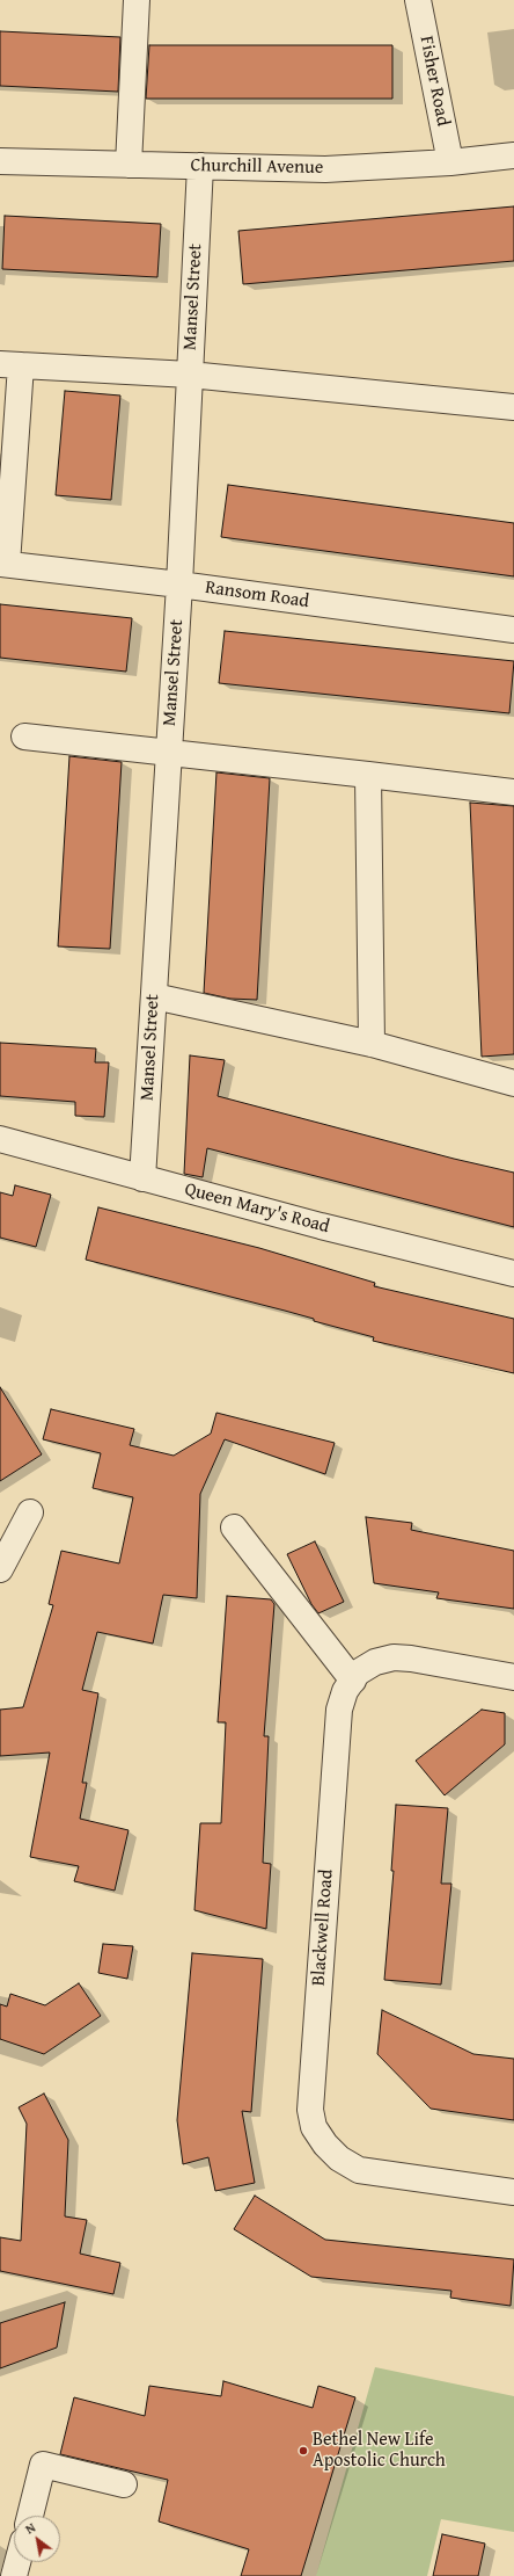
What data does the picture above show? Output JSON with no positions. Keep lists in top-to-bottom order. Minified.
{"streets":{"street":["Fisher Road","Churchill Avenue","Mansel Street","Ransom Road","Queen Mary's Road","Blackwell Road"]},"crossings":[["Fisher Road","Churchill Avenue"],["Churchill Avenue","Mansel Street"],["Mansel Street","Ransom Road"],["Mansel Street","Queen Mary's Road"]],"places":["Bethel New Life Apostolic Church"],"north":"top left"}
